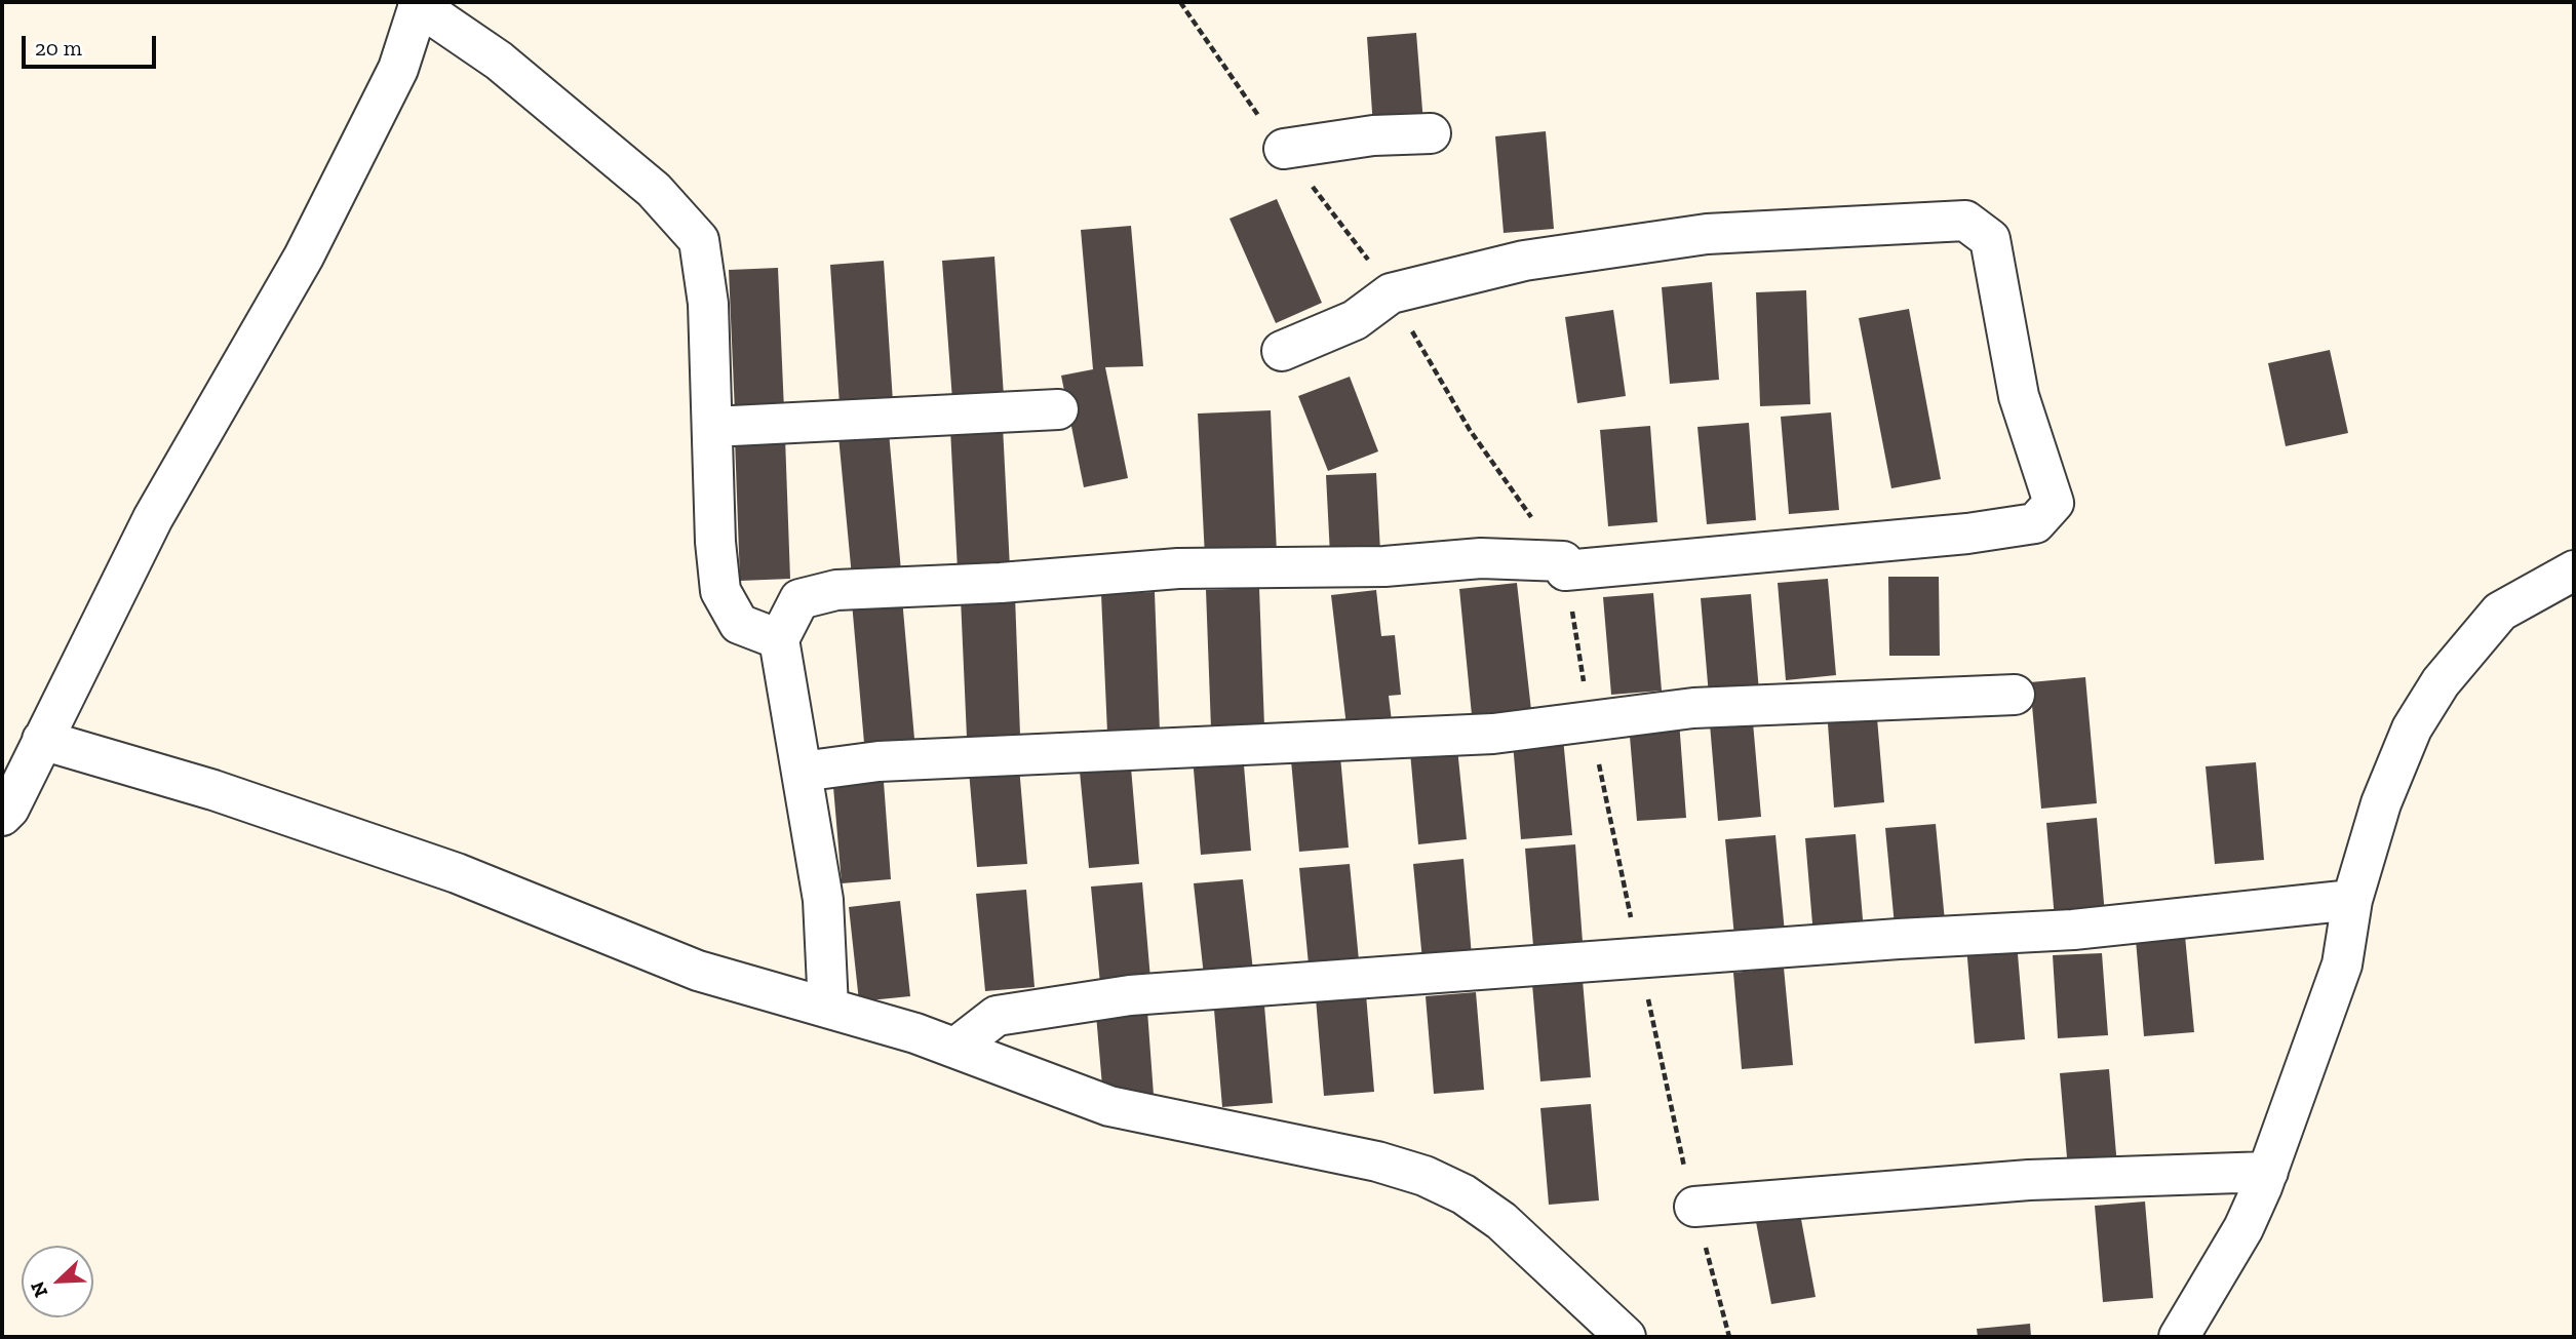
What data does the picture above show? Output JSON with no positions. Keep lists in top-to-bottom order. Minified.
{"scale_bar":"20 m","north":"bottom left"}
